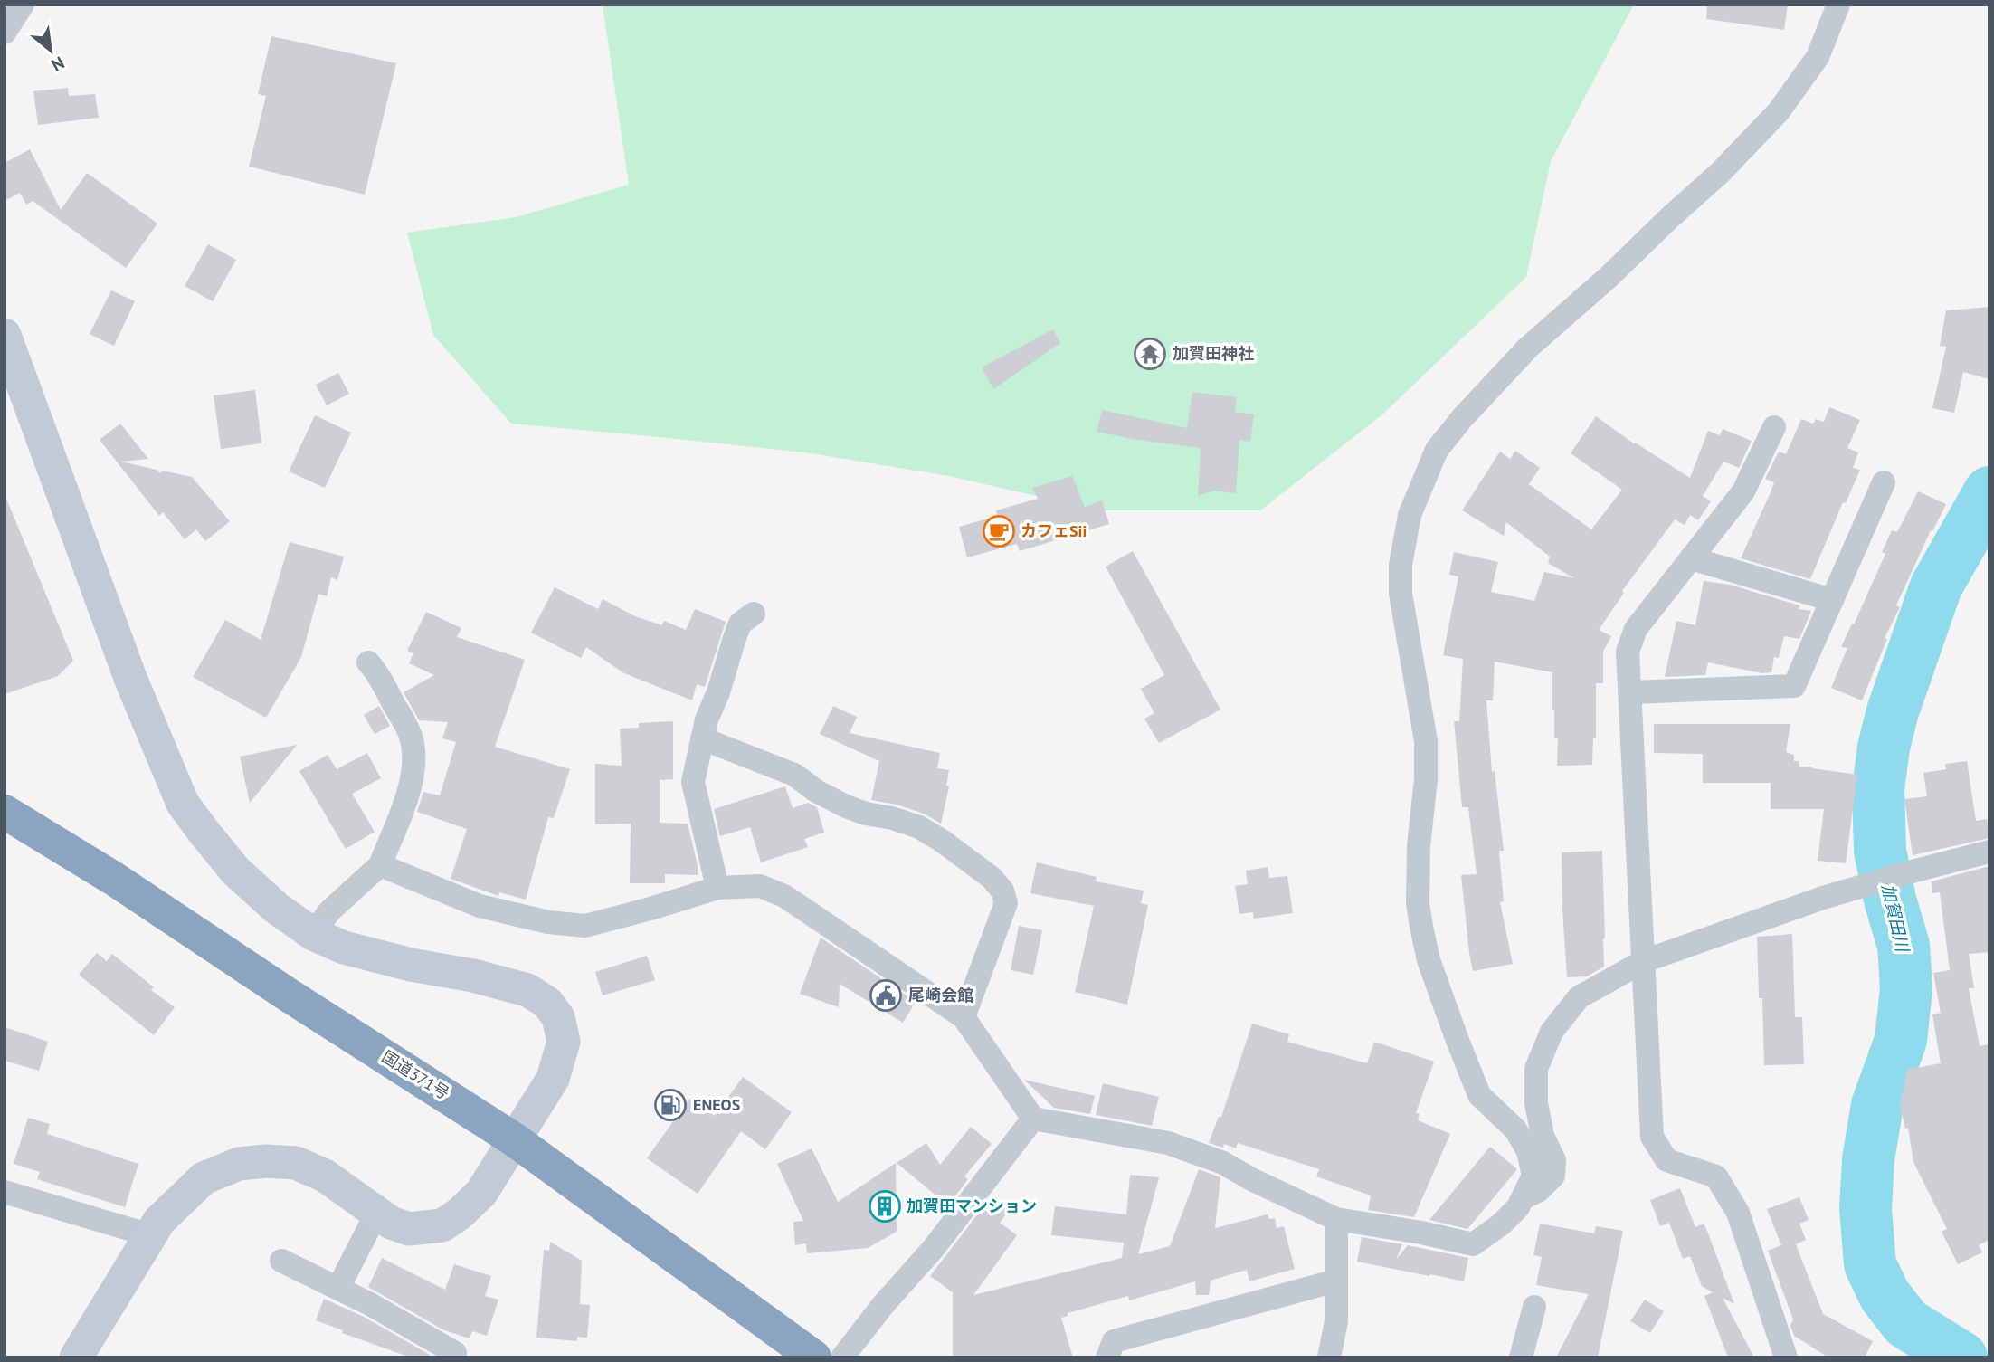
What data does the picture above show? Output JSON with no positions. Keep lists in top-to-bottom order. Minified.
{"streets":{"highway":["国道371号"]},"water":["加賀田川"],"places":{"temple":["加賀田神社"],"cafe":["カフェSii"],"public building":["尾崎会館"],"fuel station":["ENEOS"],"building":["加賀田マンション"]},"north":"bottom right"}
